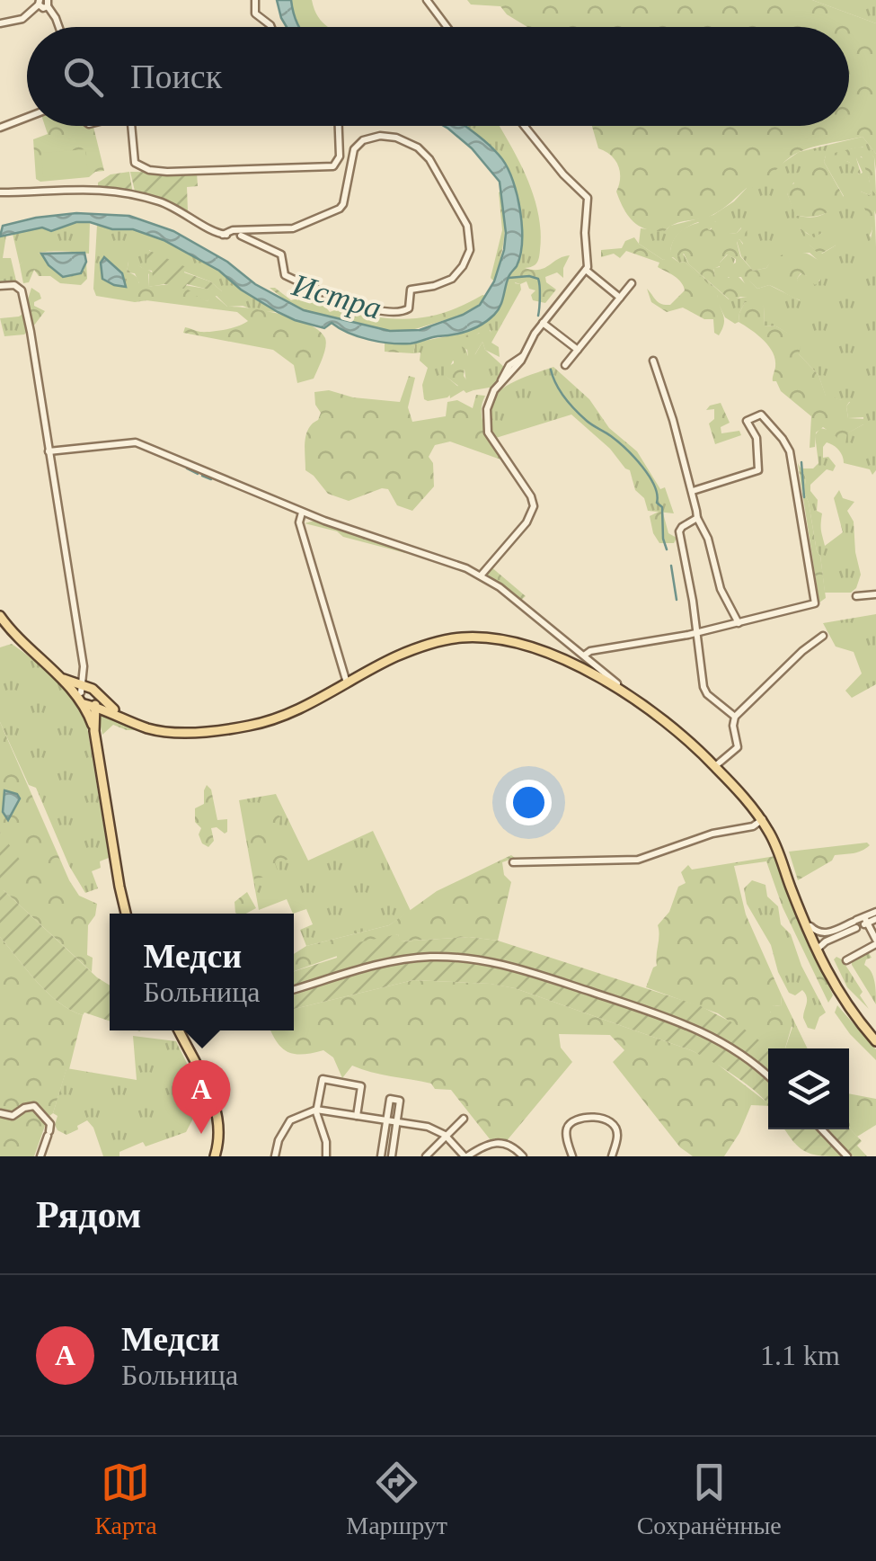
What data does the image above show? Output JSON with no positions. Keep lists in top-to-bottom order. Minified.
{"water":["Истра"],"page":{"search":"Поиск","popup":["Медси","Больница"],"pins":"A","heading":"Рядом","list":[{"mark":"A","name":"Медси","note":"Больница","value":"1.1 km"}],"nav":["Карта","Маршрут","Сохранённые"]}}
